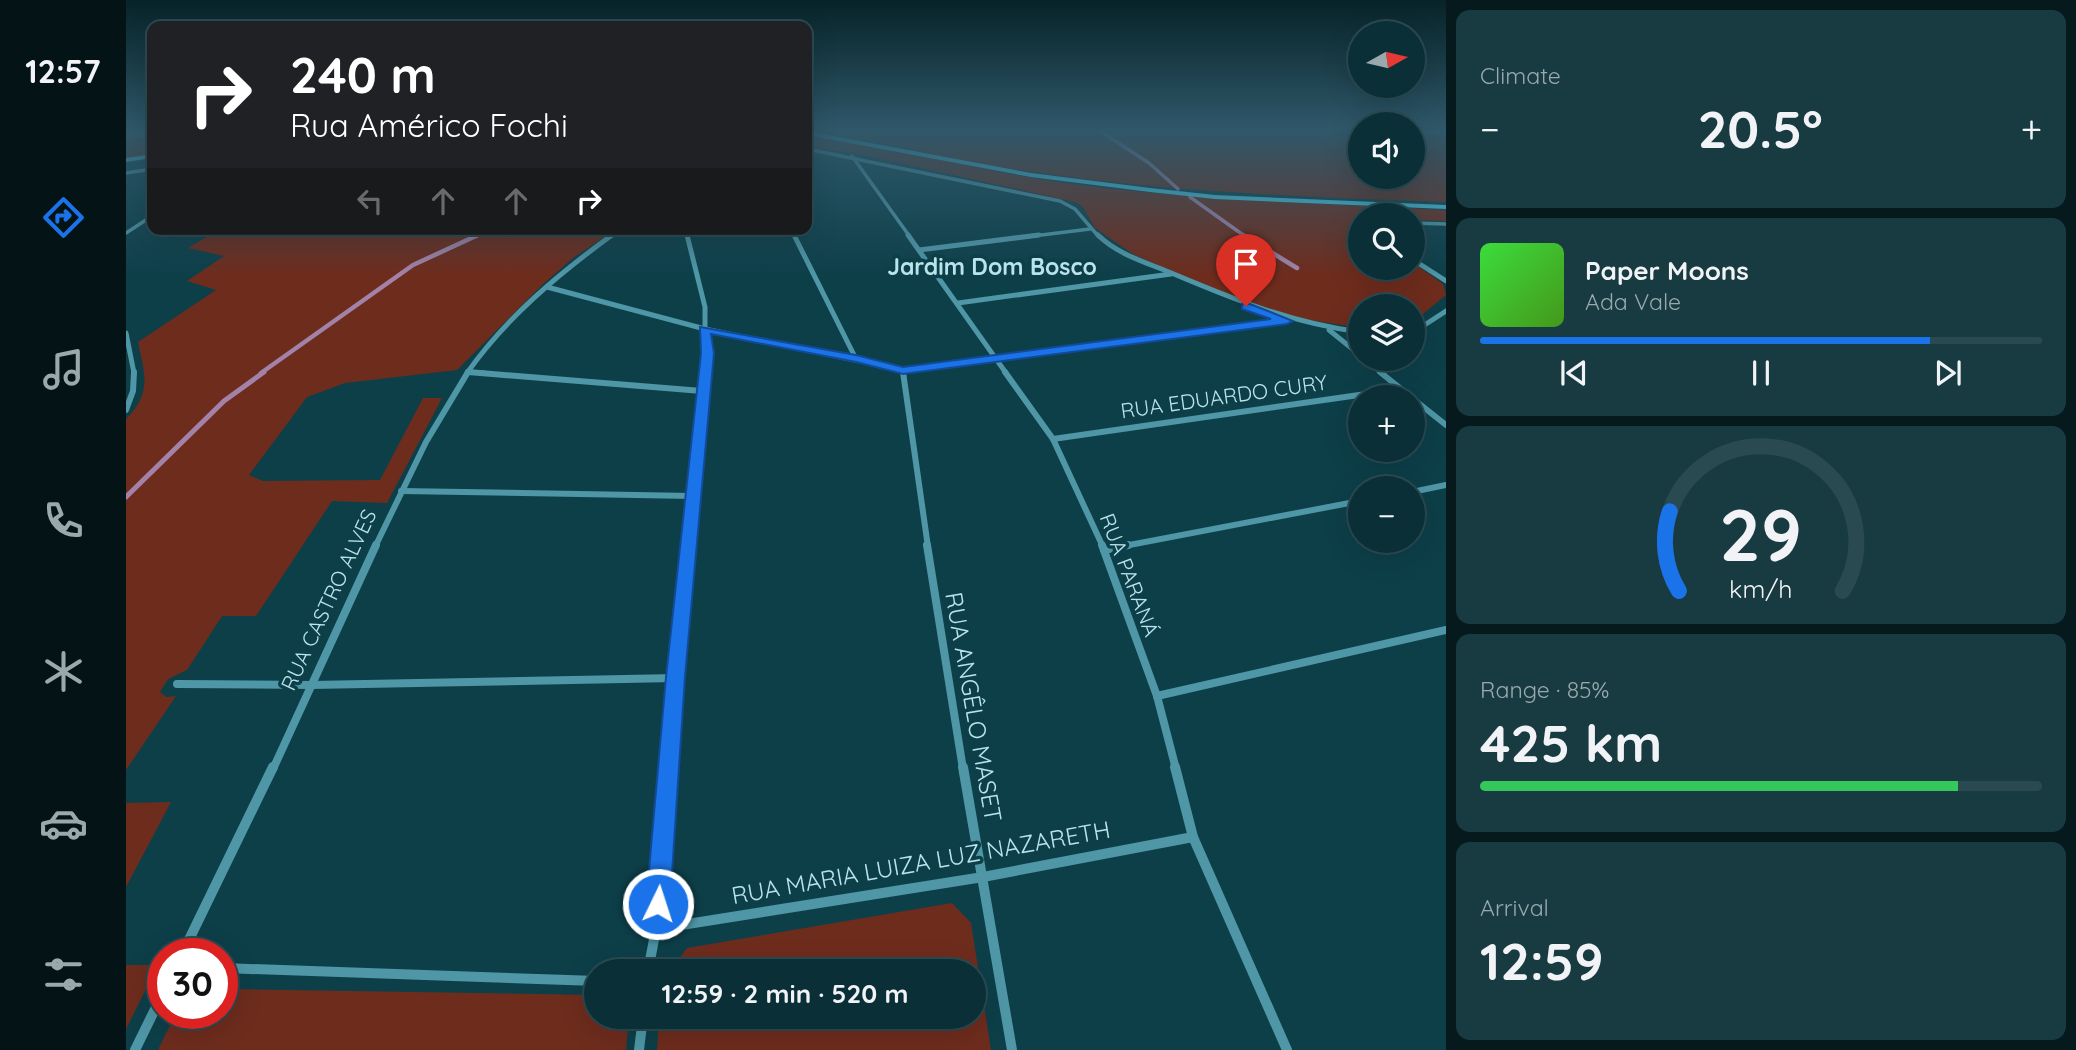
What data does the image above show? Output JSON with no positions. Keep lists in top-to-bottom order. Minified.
{"streets":{"street":["RUA EDUARDO CURY","RUA PARANÁ","RUA CASTRO ALVES","RUA ANGÊLO MASET","RUA MARIA LUIZA LUZ NAZARETH"]},"crossings":[["RUA EDUARDO CURY","RUA PARANÁ"],["RUA PARANÁ","RUA MARIA LUIZA LUZ NAZARETH"],["RUA ANGÊLO MASET","RUA MARIA LUIZA LUZ NAZARETH"]],"districts":["Jardim Dom Bosco"],"north":"right","page":{"tabs":"12:57","tile":["Climate",["Range · 85%","425 km"],["Arrival","12:59"]],"map_buttons":["+","−"],"turn":["240 m","Rua Américo Fochi"],"heat":["−","20.5°","+"],"song":["Paper Moons","Ada Vale"],"limit":"30","trip":"12:59 · 2 min · 520 m","gauge":["29","km/h"]}}
